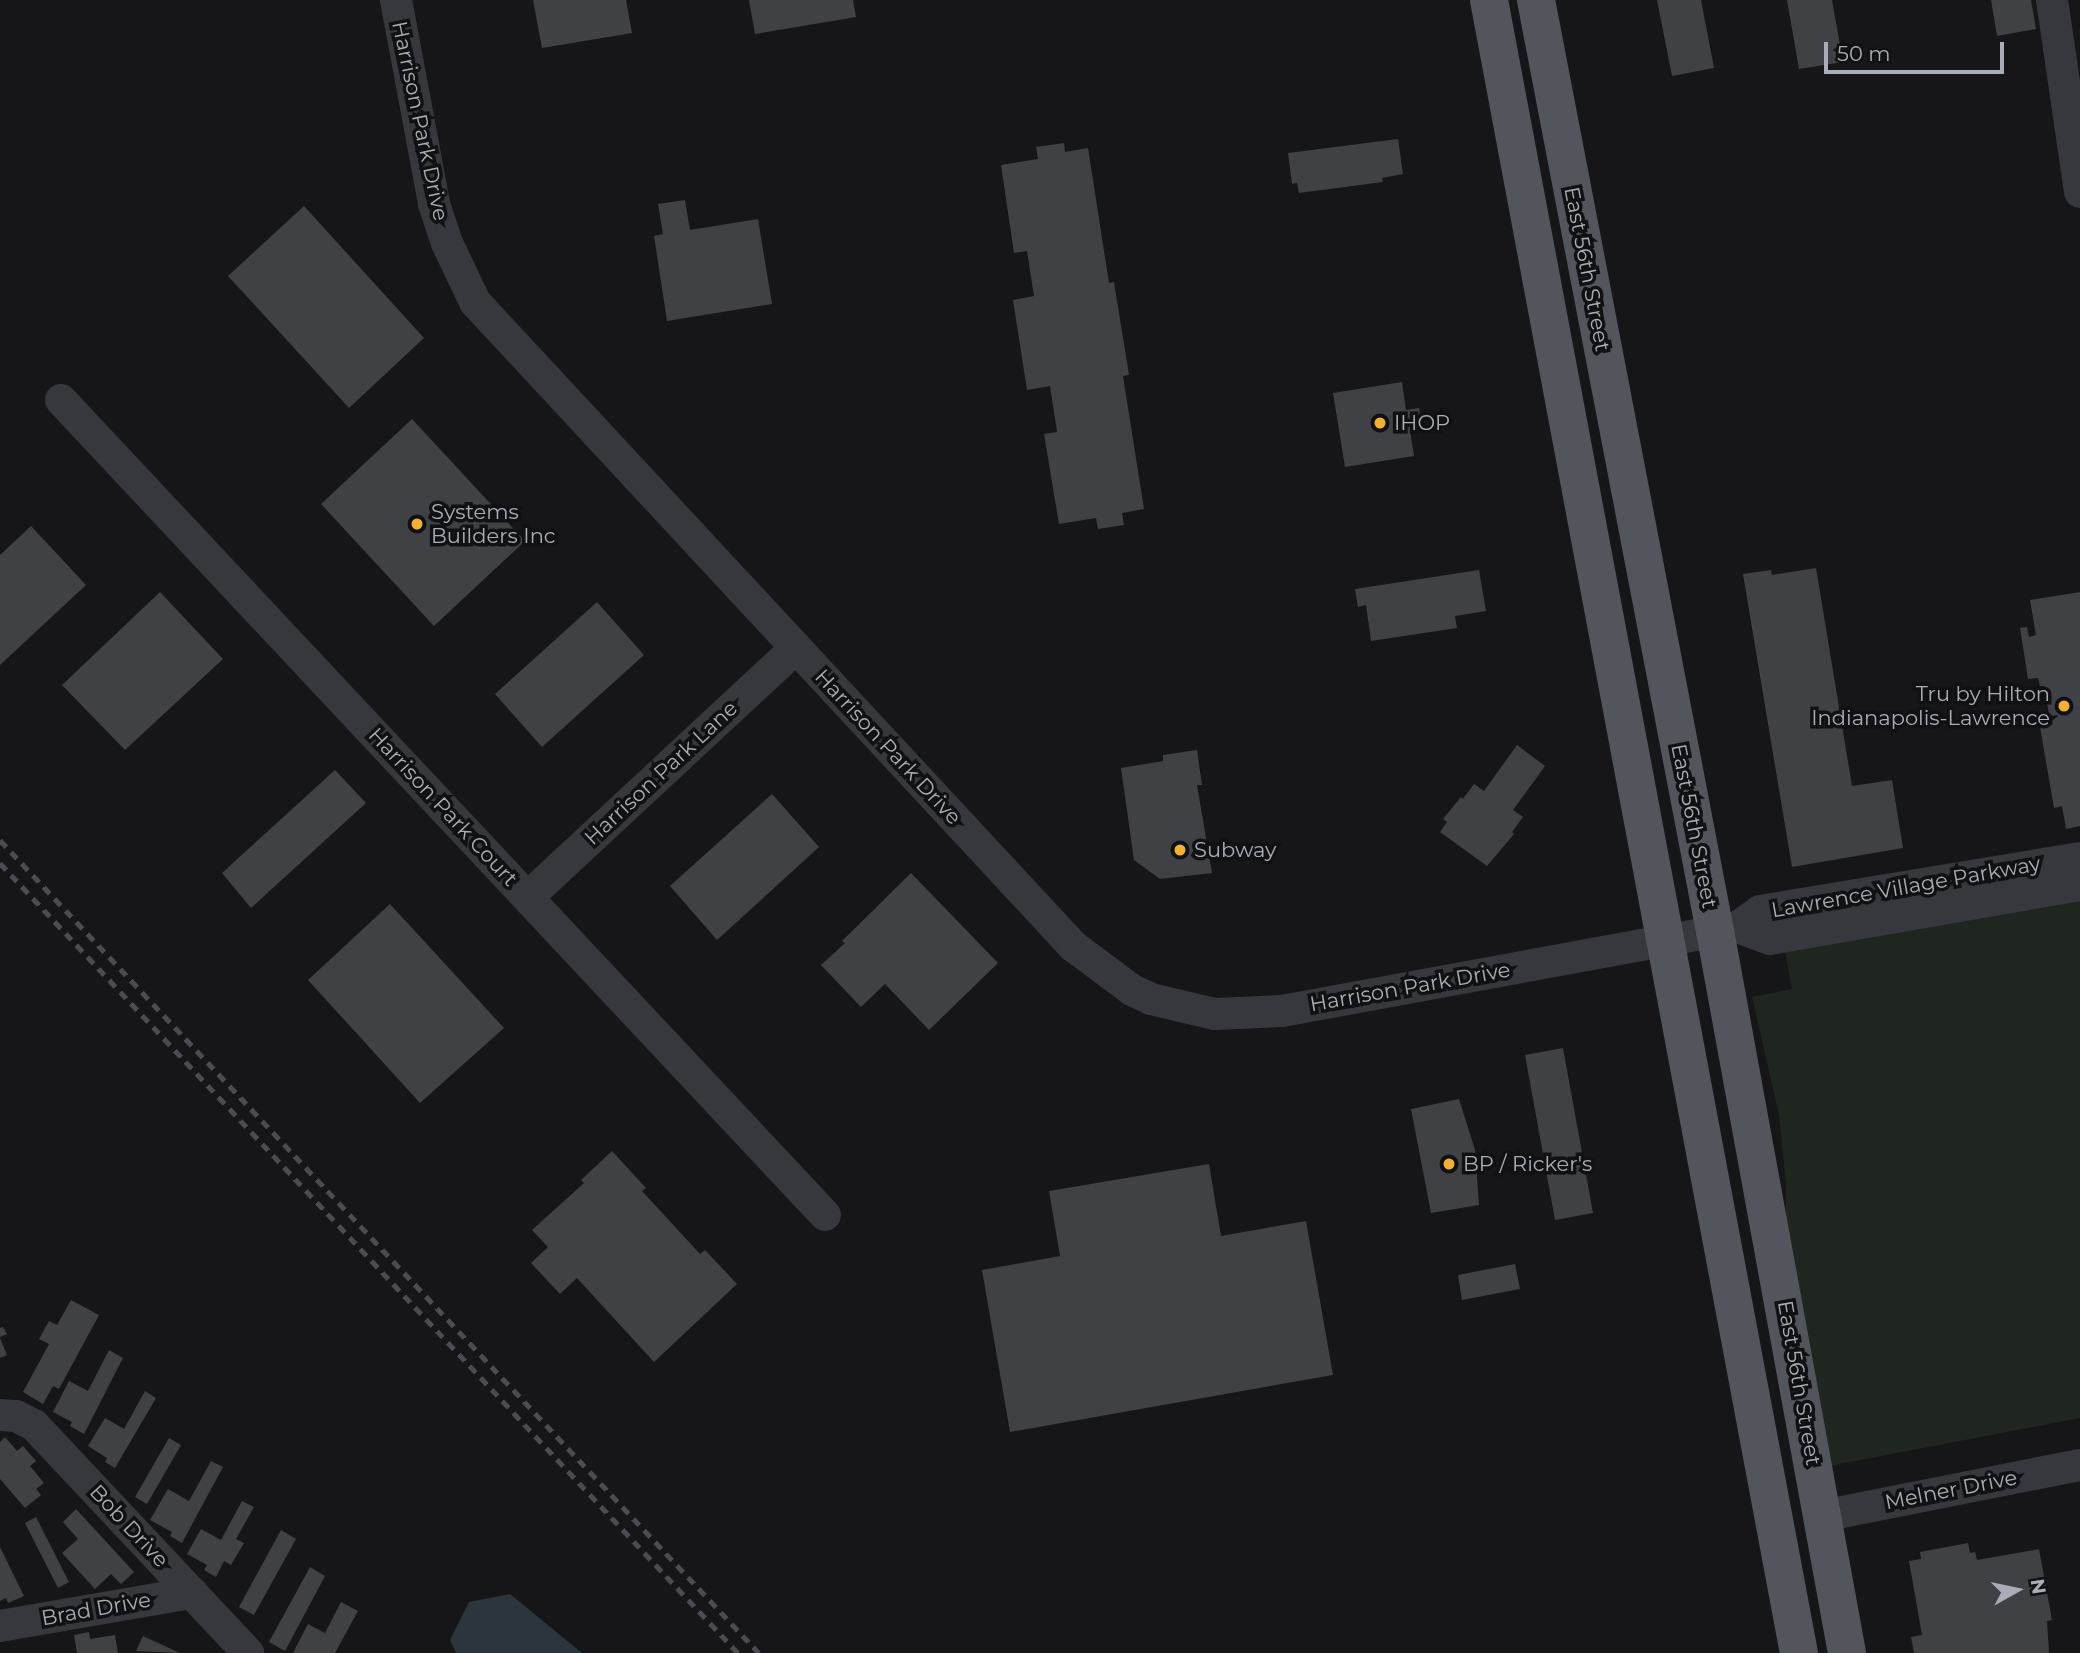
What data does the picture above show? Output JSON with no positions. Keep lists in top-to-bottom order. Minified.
{"streets":{"main road":["East 56th Street"],"street":["Harrison Park Drive","Harrison Park Lane","Harrison Park Court","Lawrence Village Parkway","Melner Drive","Bob Drive","Brad Drive"]},"crossings":[["Harrison Park Drive","East 56th Street"],["Harrison Park Drive","Harrison Park Lane"],["Harrison Park Drive","Lawrence Village Parkway"],["East 56th Street","Lawrence Village Parkway"],["East 56th Street","Melner Drive"],["Harrison Park Lane","Harrison Park Court"],["Bob Drive","Brad Drive"]],"places":["IHOP","Systems Builders Inc","Tru by Hilton Indianapolis-Lawrence","Subway","BP / Ricker's"],"scale_bar":"50 m","north":"right"}
